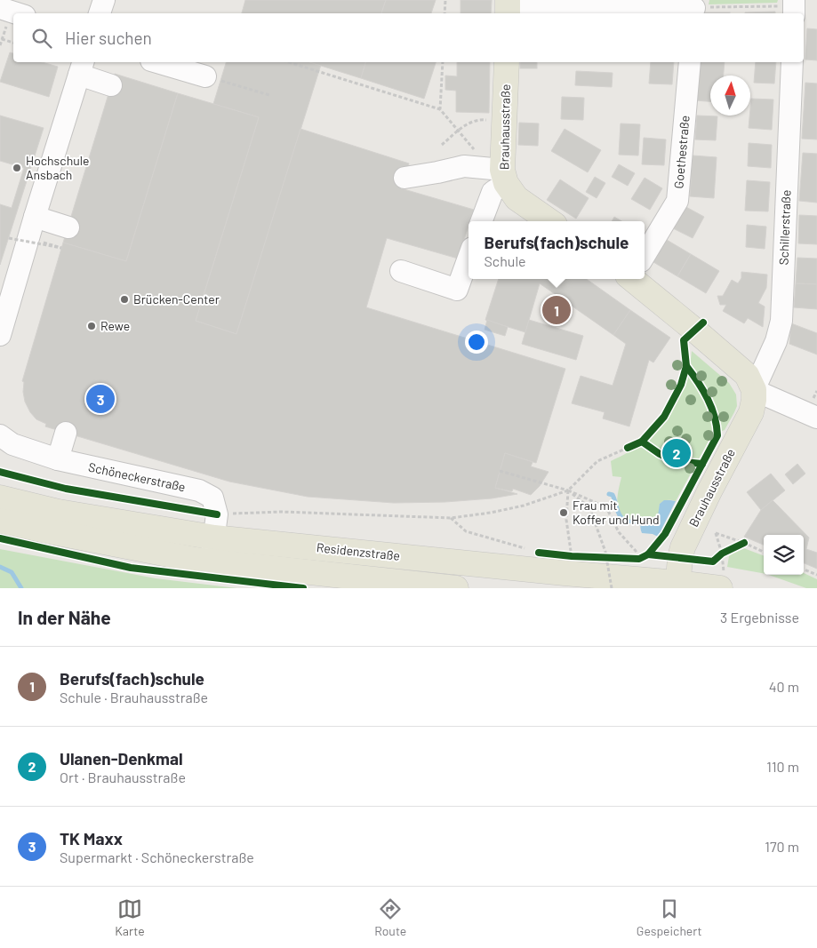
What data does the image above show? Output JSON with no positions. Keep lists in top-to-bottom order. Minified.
{"streets":{"main road":["Brauhausstraße","Residenzstraße"],"street":["Goethestraße","Schillerstraße","Schöneckerstraße"]},"crossings":[["Brauhausstraße","Schillerstraße"],["Brauhausstraße","Residenzstraße"],["Schöneckerstraße","Residenzstraße"]],"places":["Hochschule Ansbach","Brücken-Center","Rewe","Frau mit Koffer und Hund"],"north":"top","page":{"search":"Hier suchen","popup":["Berufs(fach)schule","Schule"],"pins":["1","3","2"],"heading":["In der Nähe","3 Ergebnisse"],"list":[{"mark":"1","name":"Berufs(fach)schule","note":"Schule · Brauhausstraße","value":"40 m"},{"mark":"2","name":"Ulanen-Denkmal","note":"Ort · Brauhausstraße","value":"110 m"},{"mark":"3","name":"TK Maxx","note":"Supermarkt · Schöneckerstraße","value":"170 m"}],"nav":["Karte","Route","Gespeichert"]}}
